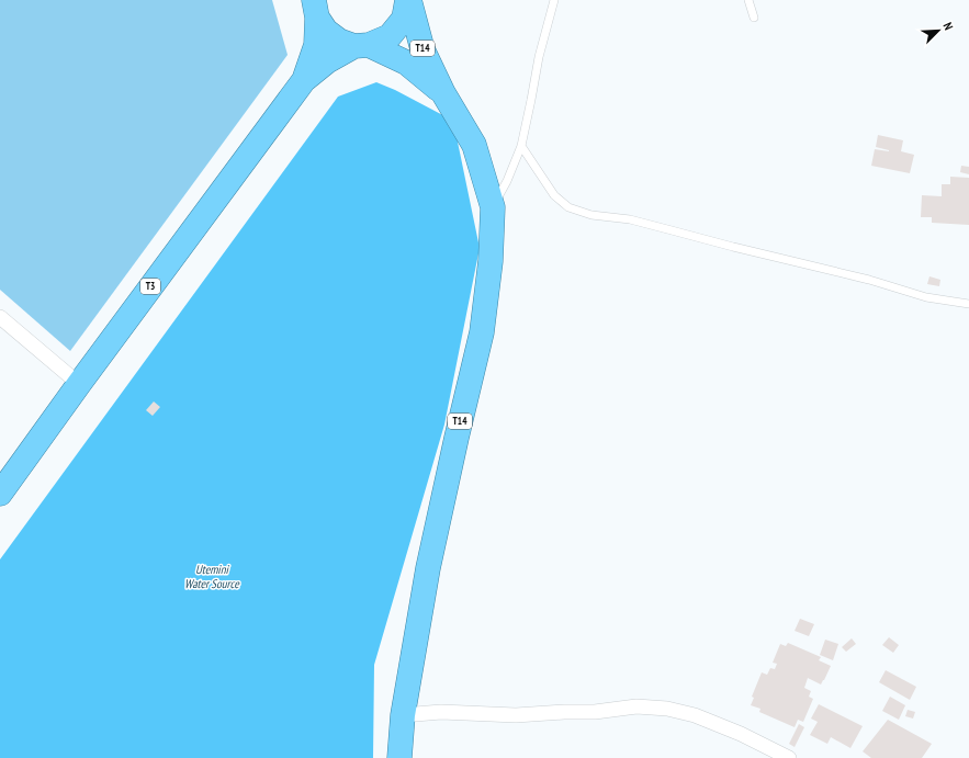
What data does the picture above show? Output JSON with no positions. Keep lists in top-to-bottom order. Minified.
{"streets":{"highway":["T14","T3"]},"crossings":[["T14","T3"]],"water":["Utemini Water Source"],"north":"top right"}
